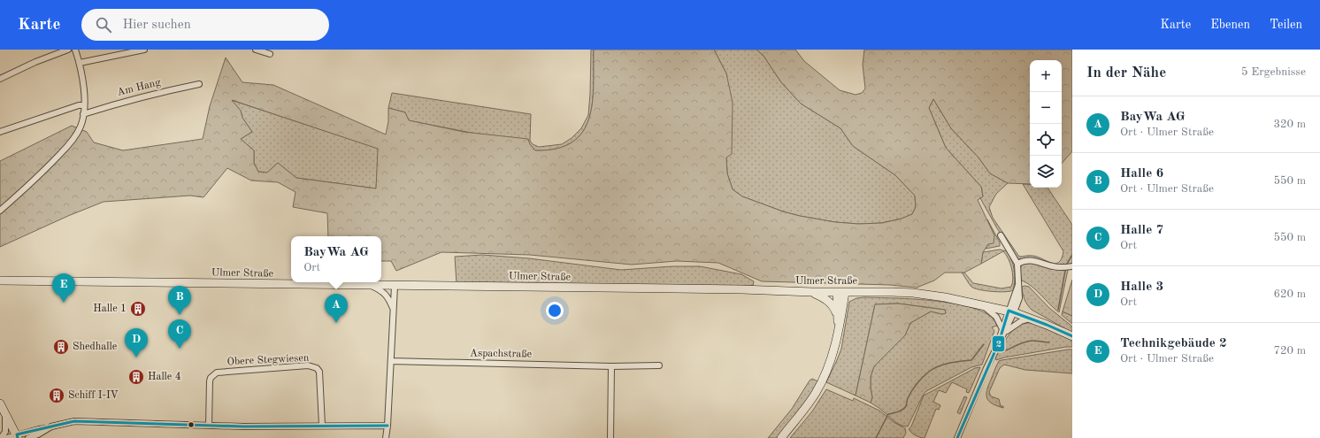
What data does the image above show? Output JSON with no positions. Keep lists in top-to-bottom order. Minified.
{"streets":{"main road":["Ulmer Straße"],"street":["Am Hang","Aspachstraße","Obere Stegwiesen"]},"places":{"building":["Halle 1","Shedhalle","Halle 4","Schiff I-IV"]},"lines":["transit line 2"],"page":{"header":"Karte","search":"Hier suchen","nav":["Karte","Ebenen","Teilen"],"heading":["In der Nähe","5 Ergebnisse"],"map_buttons":["+","−"],"list":[{"mark":"A","name":"BayWa AG","note":"Ort · Ulmer Straße","value":"320 m"},{"mark":"B","name":"Halle 6","note":"Ort · Ulmer Straße","value":"550 m"},{"mark":"C","name":"Halle 7","note":"Ort","value":"550 m"},{"mark":"D","name":"Halle 3","note":"Ort","value":"620 m"},{"mark":"E","name":"Technikgebäude 2","note":"Ort · Ulmer Straße","value":"720 m"}],"popup":["BayWa AG","Ort"],"pins":["E","B","A","C","D"]}}
